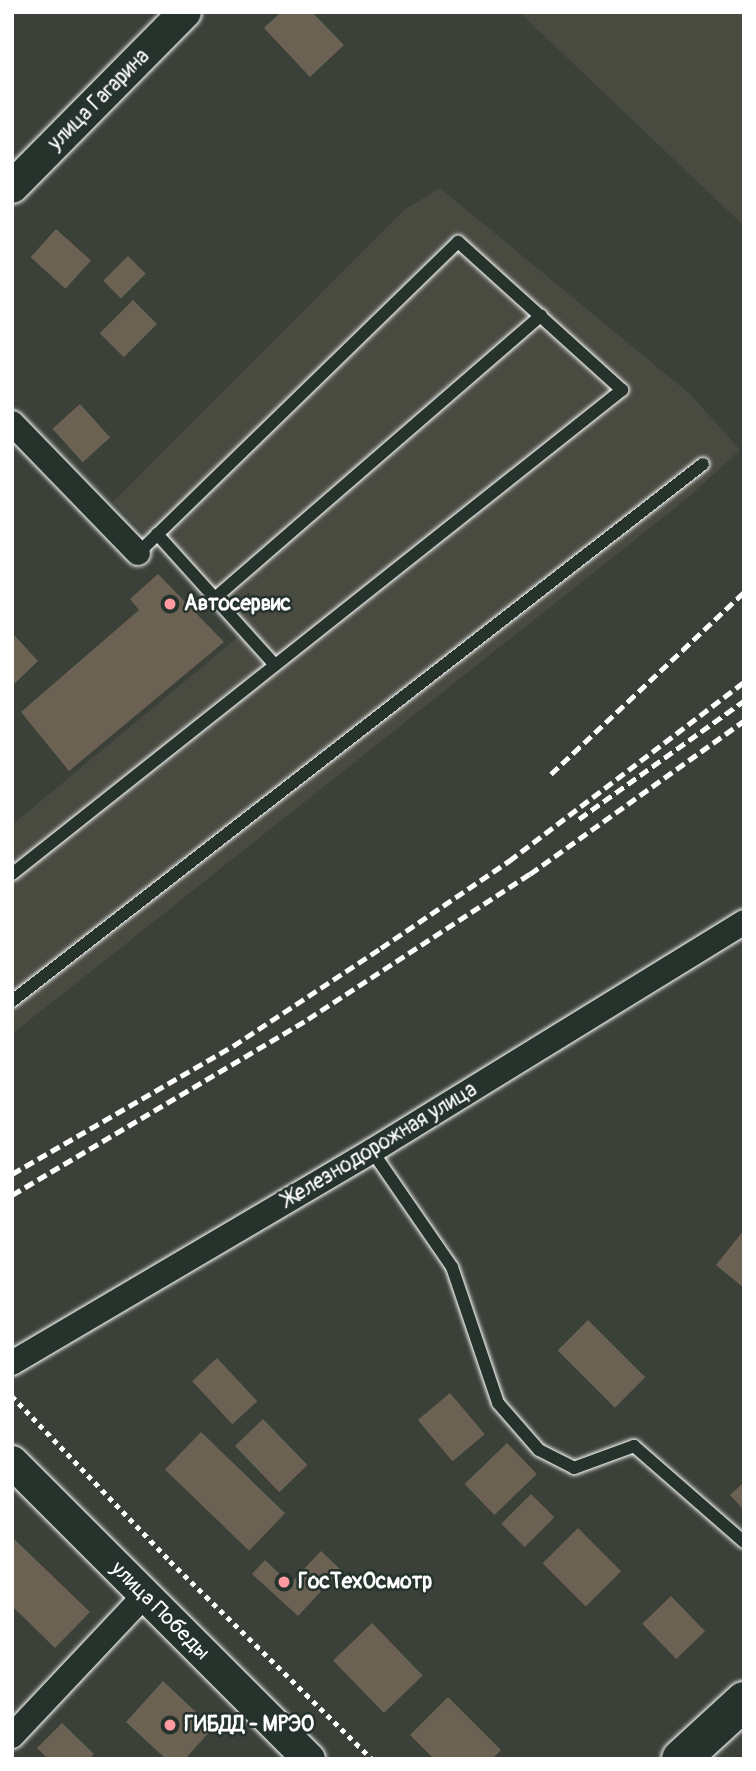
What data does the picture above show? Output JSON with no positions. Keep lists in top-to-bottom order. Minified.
{"streets":{"street":["улица Гагарина","Железнодорожная улица","улица Победы"]},"places":["Автосервис","ГосТехОсмотр","ГИБДД - МРЭО"]}
